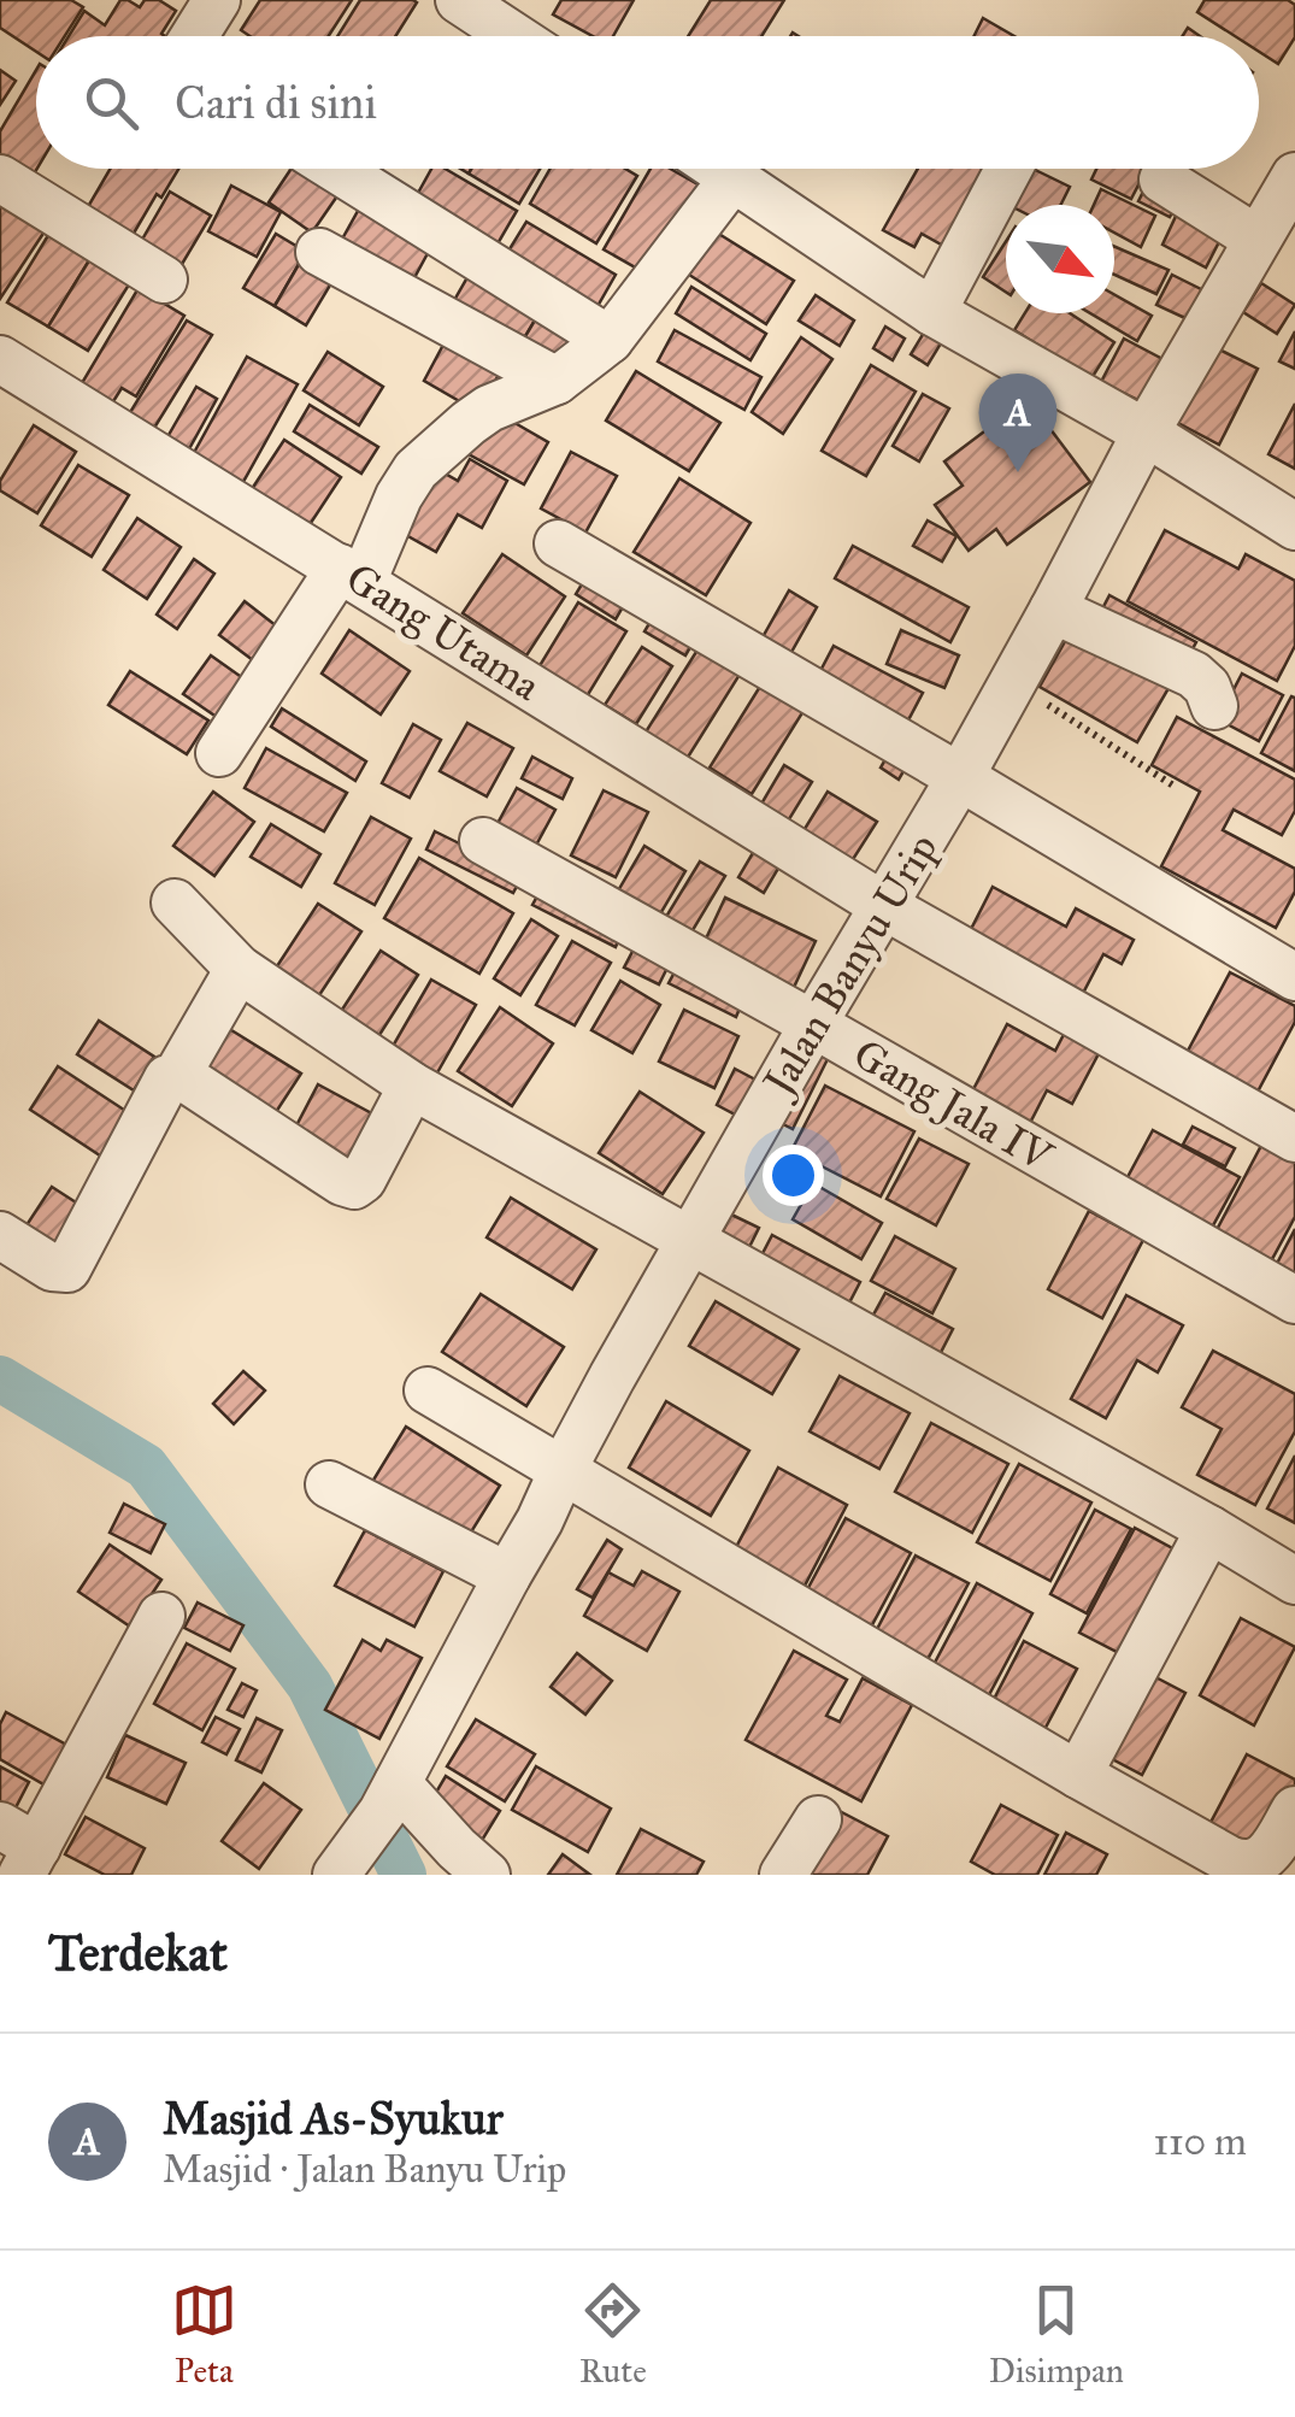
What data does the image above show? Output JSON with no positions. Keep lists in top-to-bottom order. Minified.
{"streets":{"street":["Gang Utama","Jalan Banyu Urip","Gang Jala IV"]},"crossings":[["Gang Utama","Jalan Banyu Urip"],["Jalan Banyu Urip","Gang Jala IV"]],"north":"bottom right","page":{"search":"Cari di sini","pins":"A","heading":"Terdekat","list":[{"mark":"A","name":"Masjid As-Syukur","note":"Masjid · Jalan Banyu Urip","value":"110 m"}],"nav":["Peta","Rute","Disimpan"]}}
